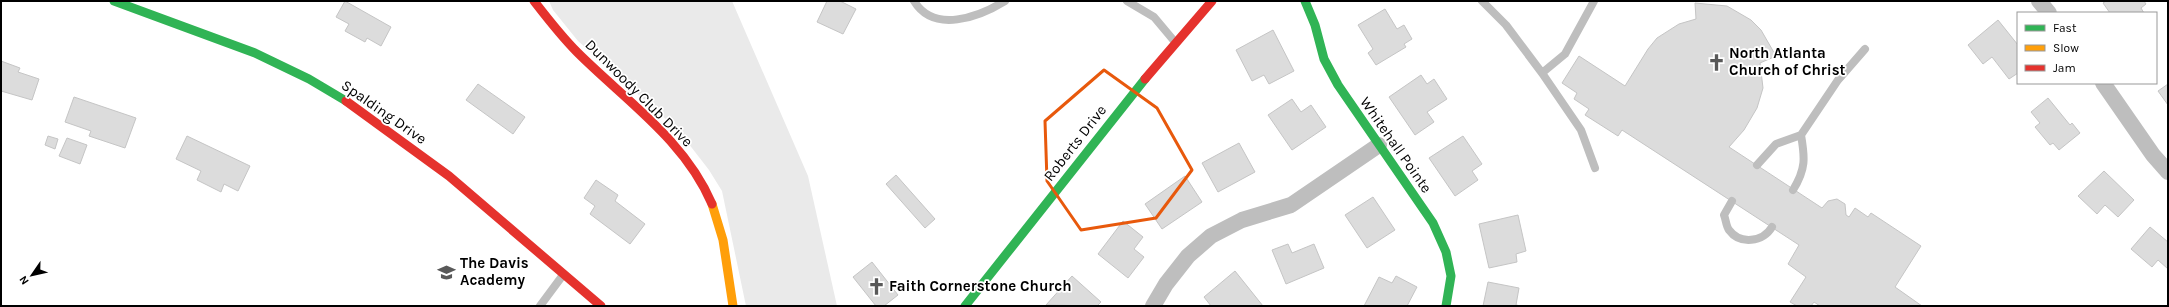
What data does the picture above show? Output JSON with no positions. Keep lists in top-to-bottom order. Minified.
{"streets":{"street":["Dunwoody Club Drive","Spalding Drive","Roberts Drive","Whitehall Pointe"]},"places":{"church":["North Atlanta Church of Christ","Faith Cornerstone Church"],"school or university":["The Davis Academy"]},"legend":["Fast","Slow","Jam"],"north":"bottom left"}
